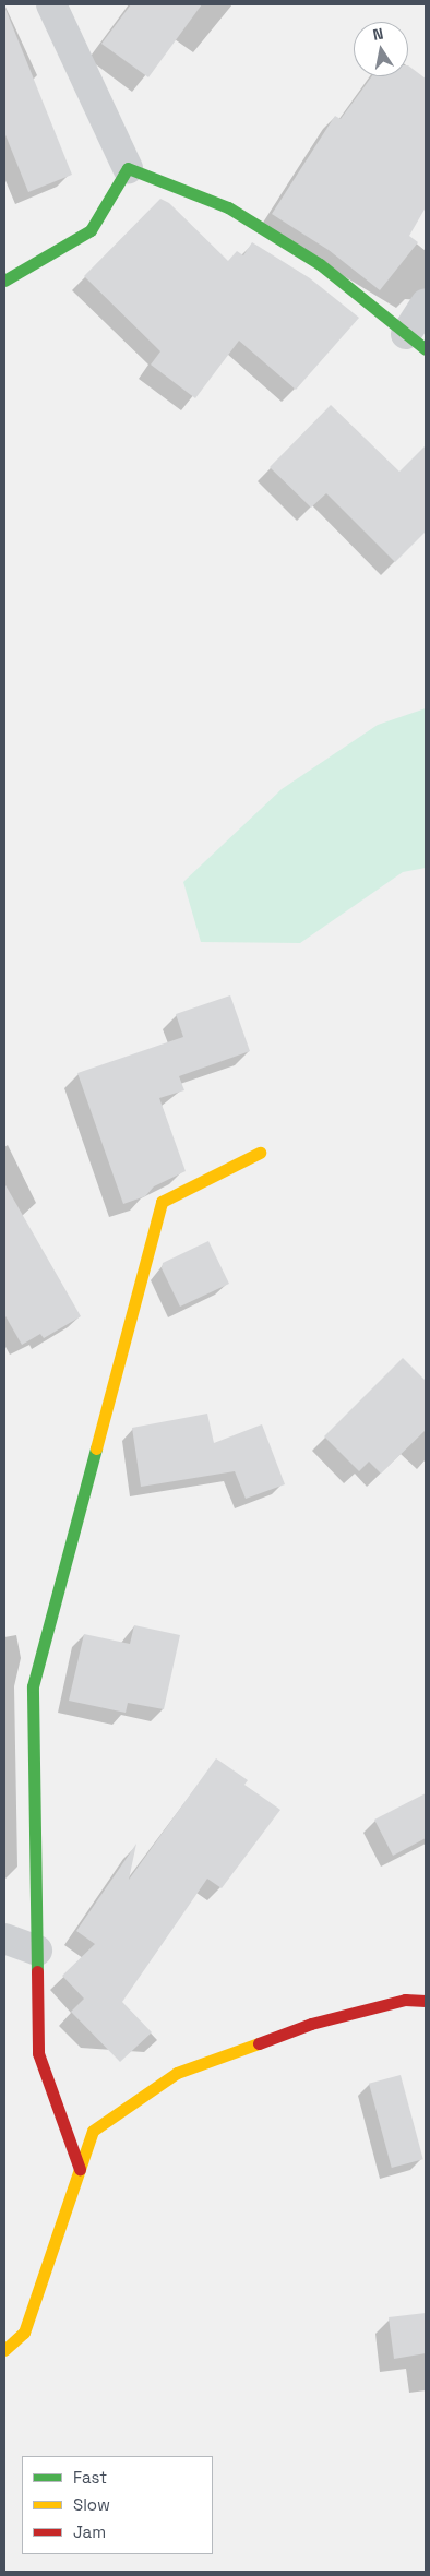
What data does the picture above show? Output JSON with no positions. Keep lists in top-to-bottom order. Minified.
{"legend":["Fast","Slow","Jam"],"north":"top"}
